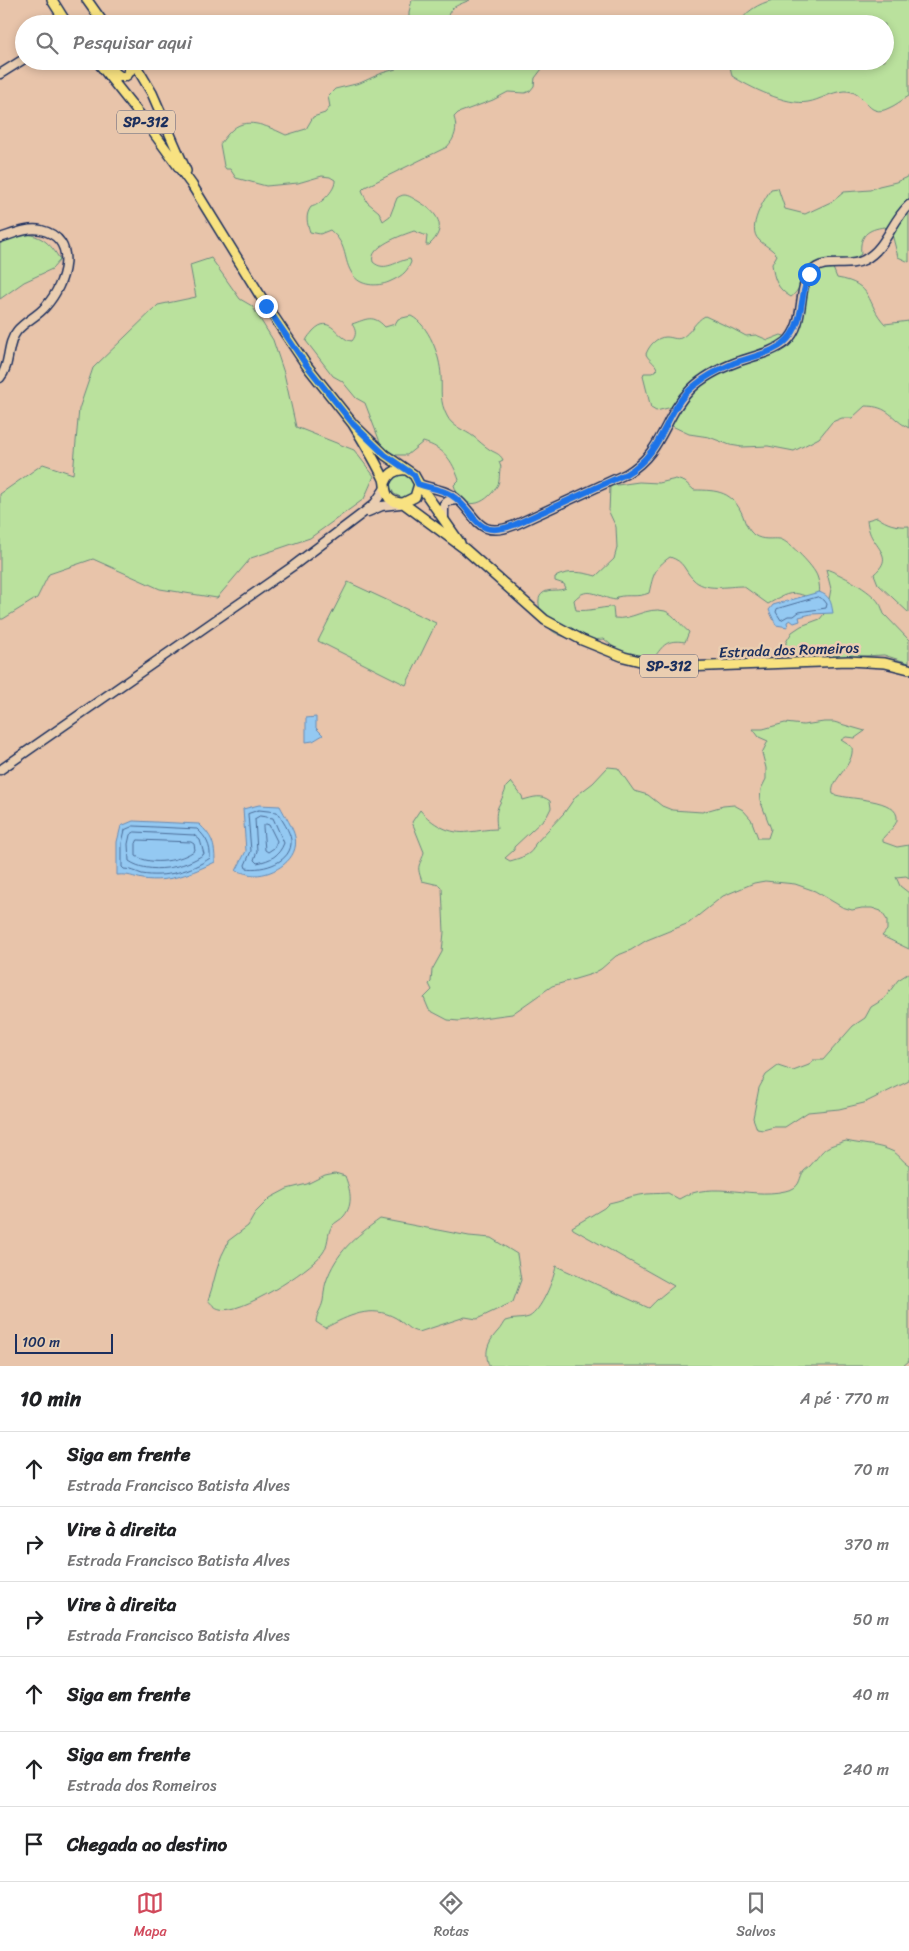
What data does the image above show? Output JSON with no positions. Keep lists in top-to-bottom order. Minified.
{"streets":{"main road":["SP-312","Estrada dos Romeiros"]},"scale_bar":"100 m","page":{"search":"Pesquisar aqui","scale":"100 m","heading":["10 min","A pé · 770 m"],"list":[["Siga em frente","Estrada Francisco Batista Alves","70 m"],["Vire à direita","Estrada Francisco Batista Alves","370 m"],["Vire à direita","Estrada Francisco Batista Alves","50 m"],["Siga em frente","40 m"],["Siga em frente","Estrada dos Romeiros","240 m"],"Chegada ao destino"],"nav":["Mapa","Rotas","Salvos"]}}
